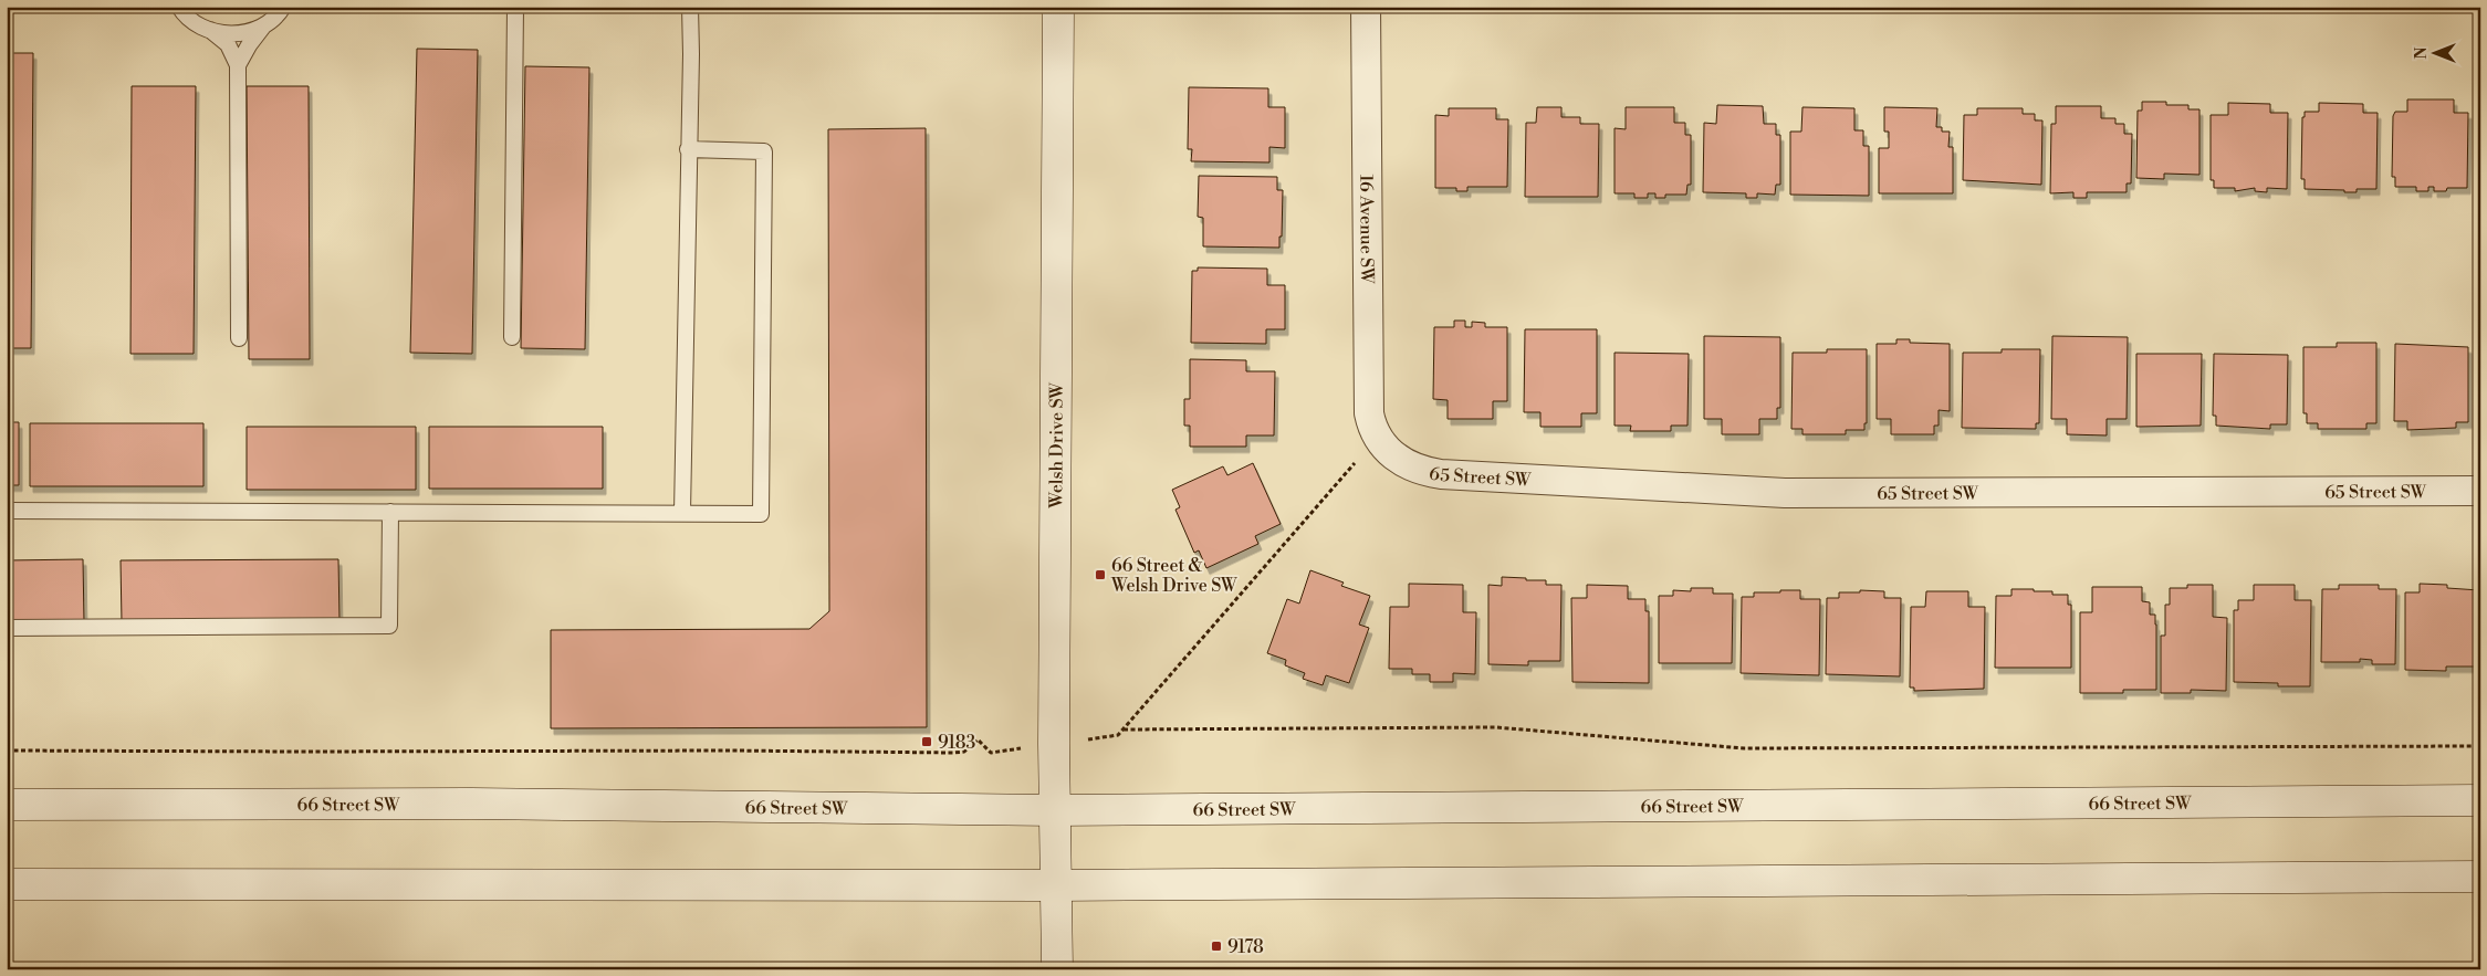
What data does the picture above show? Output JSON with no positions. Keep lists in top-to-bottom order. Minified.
{"streets":{"main road":["Welsh Drive SW","66 Street SW"],"street":["16 Avenue SW","65 Street SW"]},"crossings":[["16 Avenue SW","65 Street SW"],["Welsh Drive SW","66 Street SW"]],"places":{"transit":["66 Street & Welsh Drive SW","9183","9178"]},"north":"left"}
